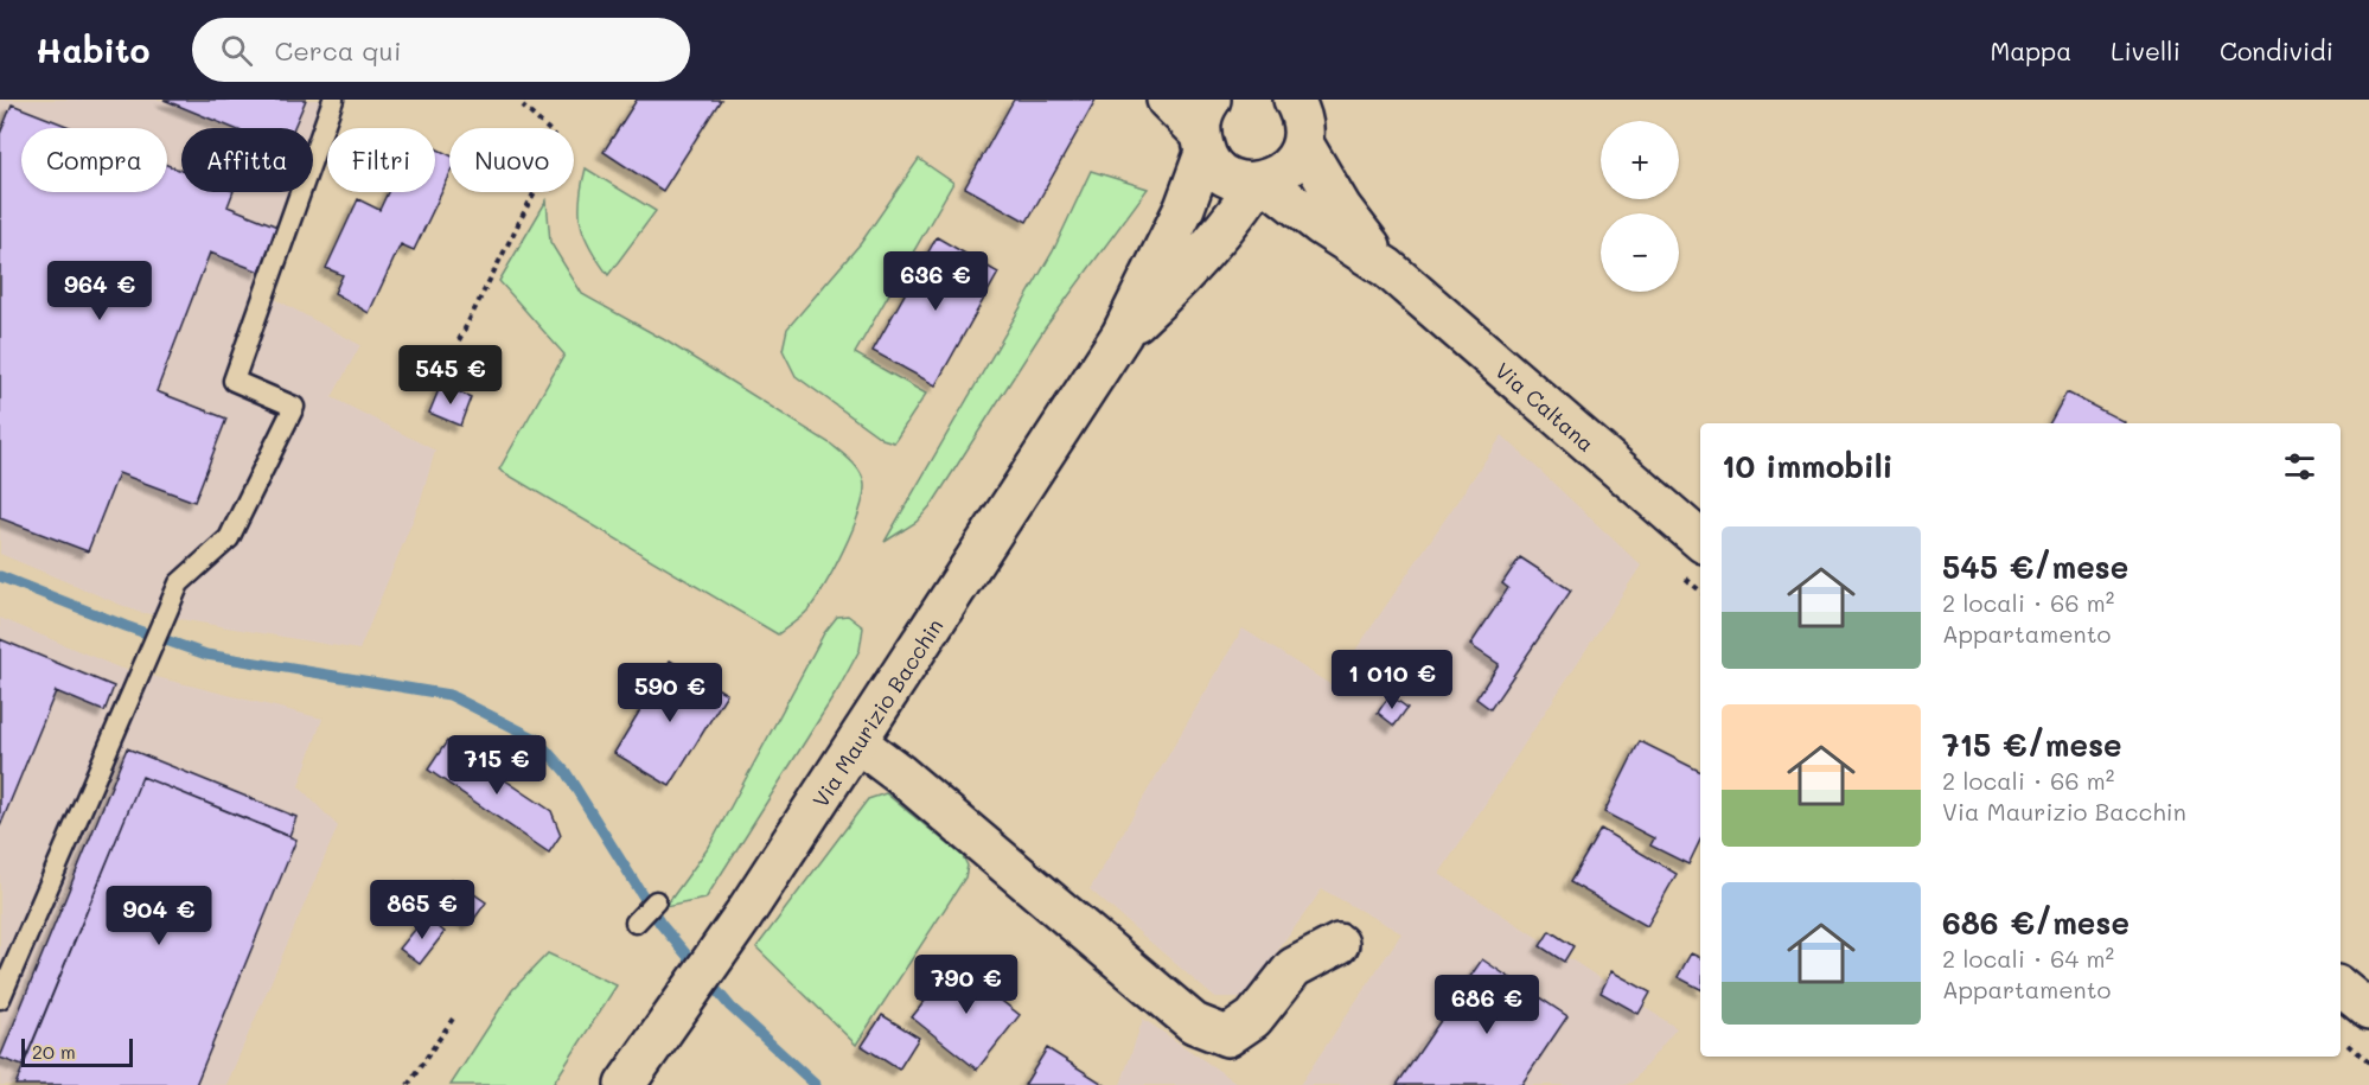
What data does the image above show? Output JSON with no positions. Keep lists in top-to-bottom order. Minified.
{"streets":{"main road":["Via Caltana","Via Maurizio Bacchin"]},"crossings":[["Via Caltana","Via Maurizio Bacchin"]],"scale_bar":"20 m","page":{"header":"Habito","search":"Cerca qui","nav":["Mappa","Livelli","Condividi"],"map_buttons":["+","−"],"chip":["Compra","Affitta","Filtri","Nuovo"],"price":["636 €","964 €","545 €","1 010 €","590 €","715 €","865 €","904 €","790 €","686 €"],"heading":"10 immobili","list":[{"name":"545 €/mese","note":"2 locali · 66 m² · Appartamento"},{"name":"715 €/mese","note":"2 locali · 66 m² · Via Maurizio Bacchin"},{"name":"686 €/mese","note":"2 locali · 64 m² · Appartamento"}],"scale":"20 m"}}
